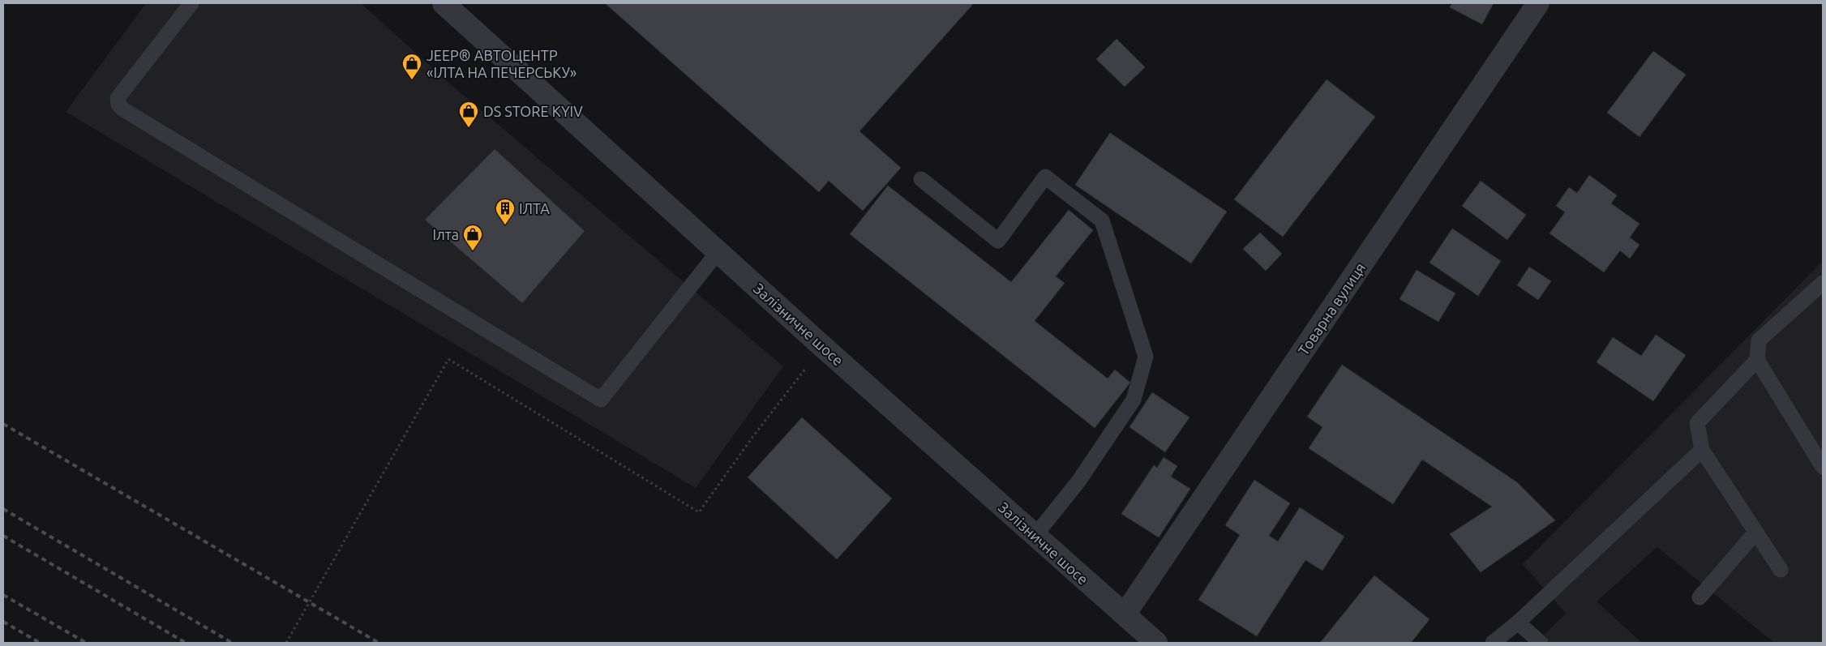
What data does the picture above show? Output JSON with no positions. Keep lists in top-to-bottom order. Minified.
{"streets":{"street":["Товарна вулиця","Залізничне шосе"]},"crossings":[["Товарна вулиця","Залізничне шосе"]],"places":{"shop":["JEEP® АВТОЦЕНТР «ІЛТА НА ПЕЧЕРСЬКУ»","DS STORE KYIV","Ілта"],"building":["ІЛТА"]}}
